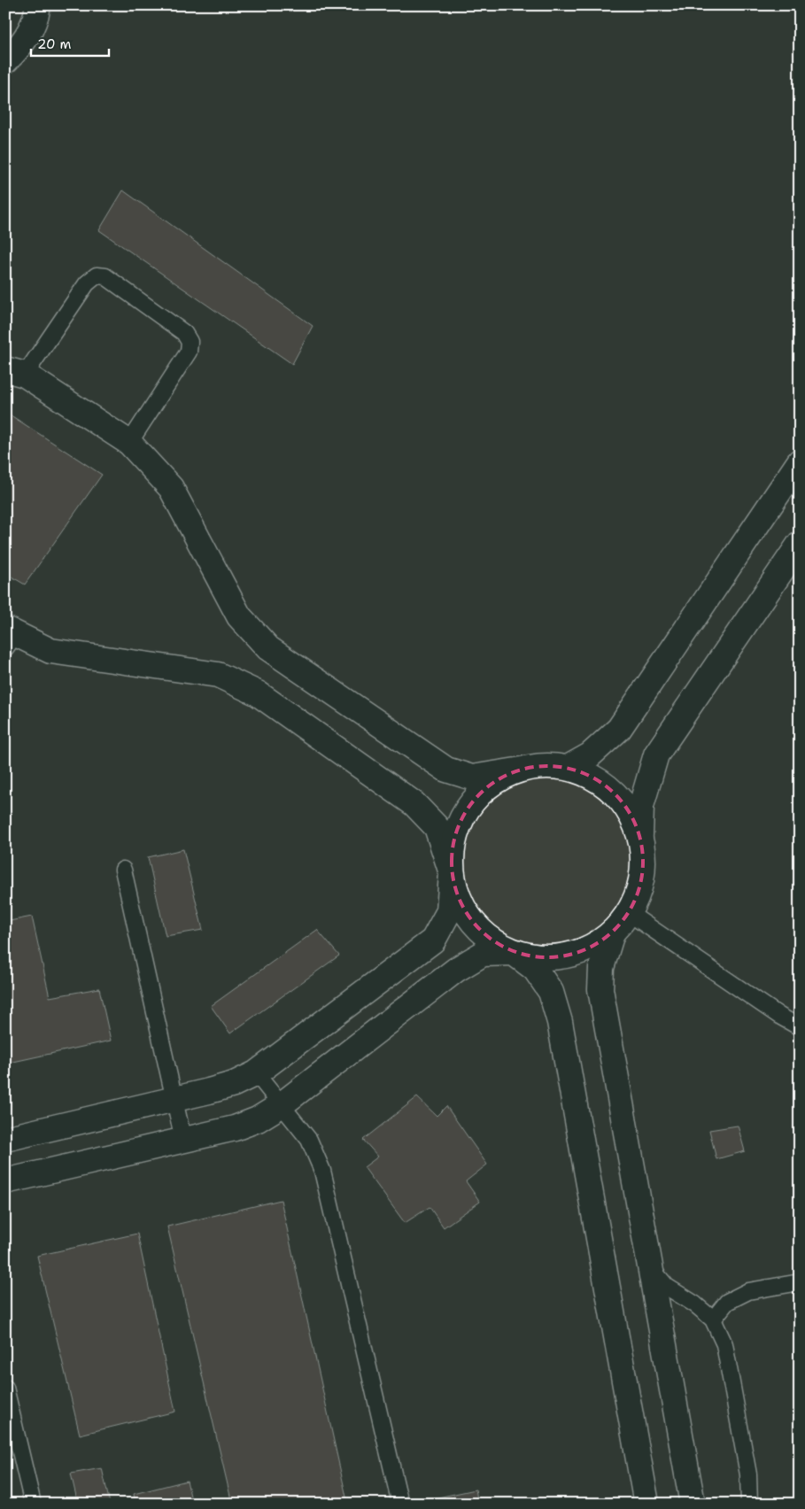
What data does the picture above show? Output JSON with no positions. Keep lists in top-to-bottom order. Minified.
{"scale_bar":"20 m"}
